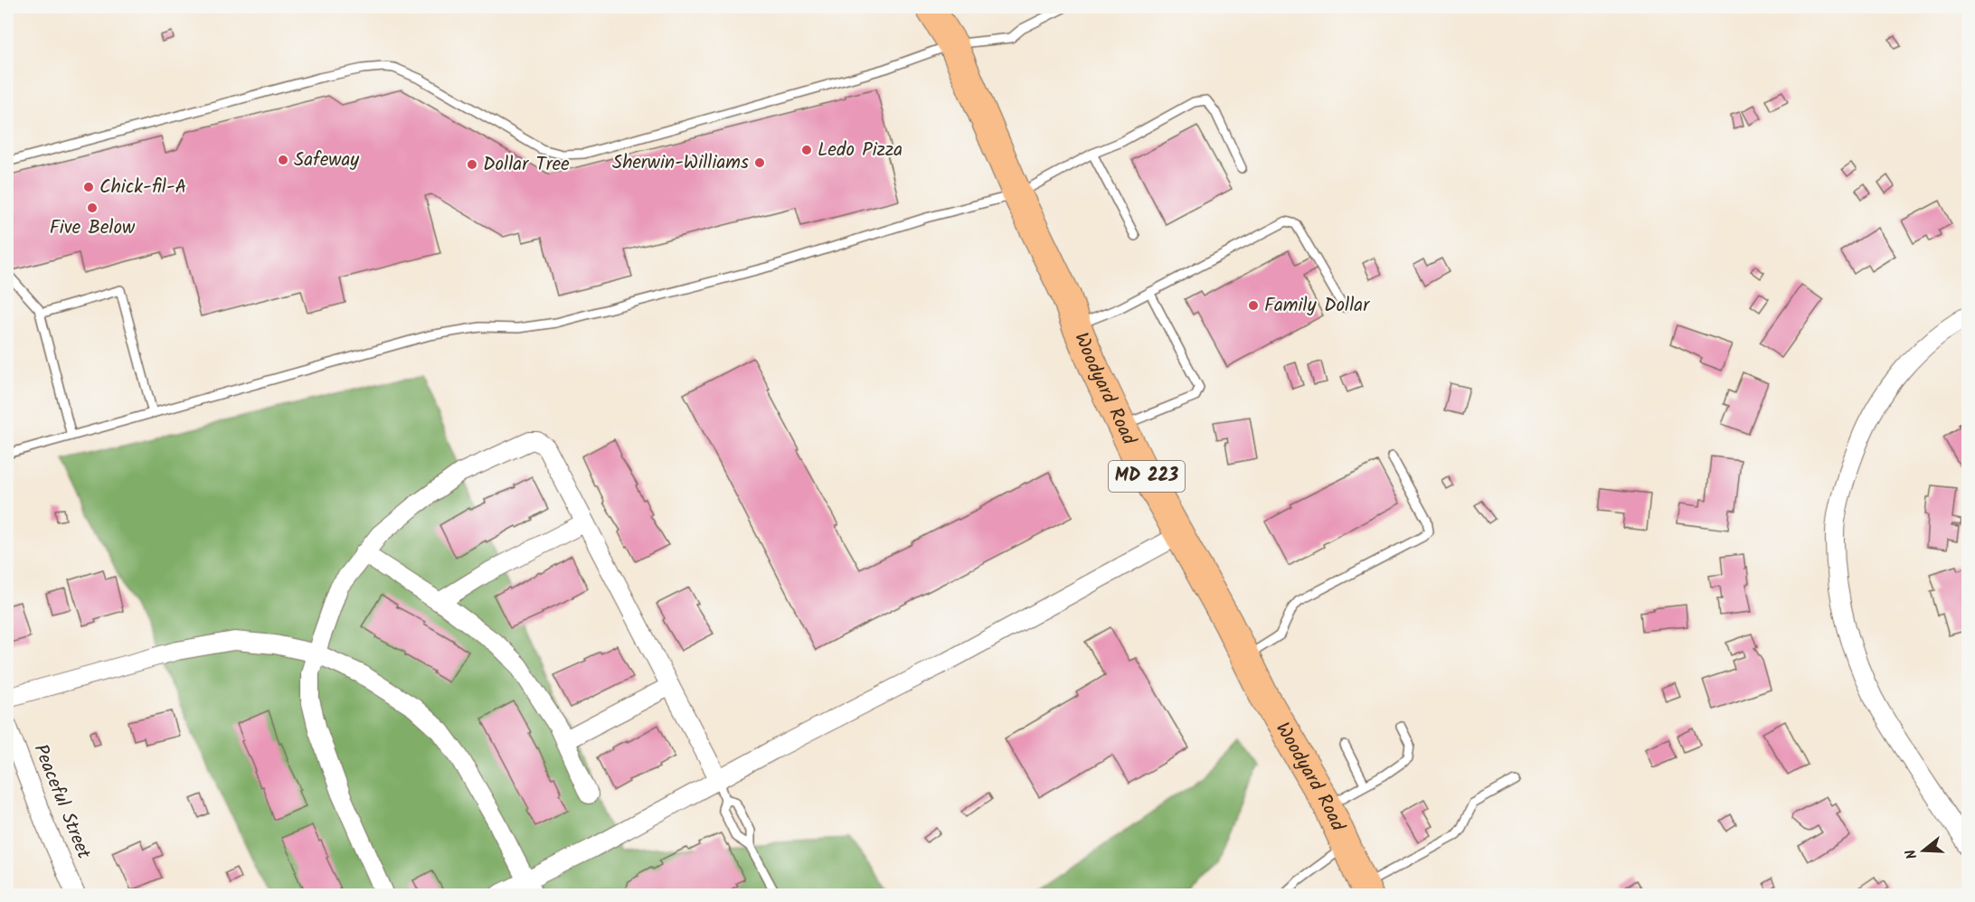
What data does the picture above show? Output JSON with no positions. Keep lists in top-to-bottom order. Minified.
{"streets":{"main road":["Woodyard Road","MD 223"],"street":["Peaceful Street"]},"places":["Ledo Pizza","Safeway","Sherwin-Williams","Dollar Tree","Chick-fil-A","Five Below","Family Dollar"],"north":"left"}
